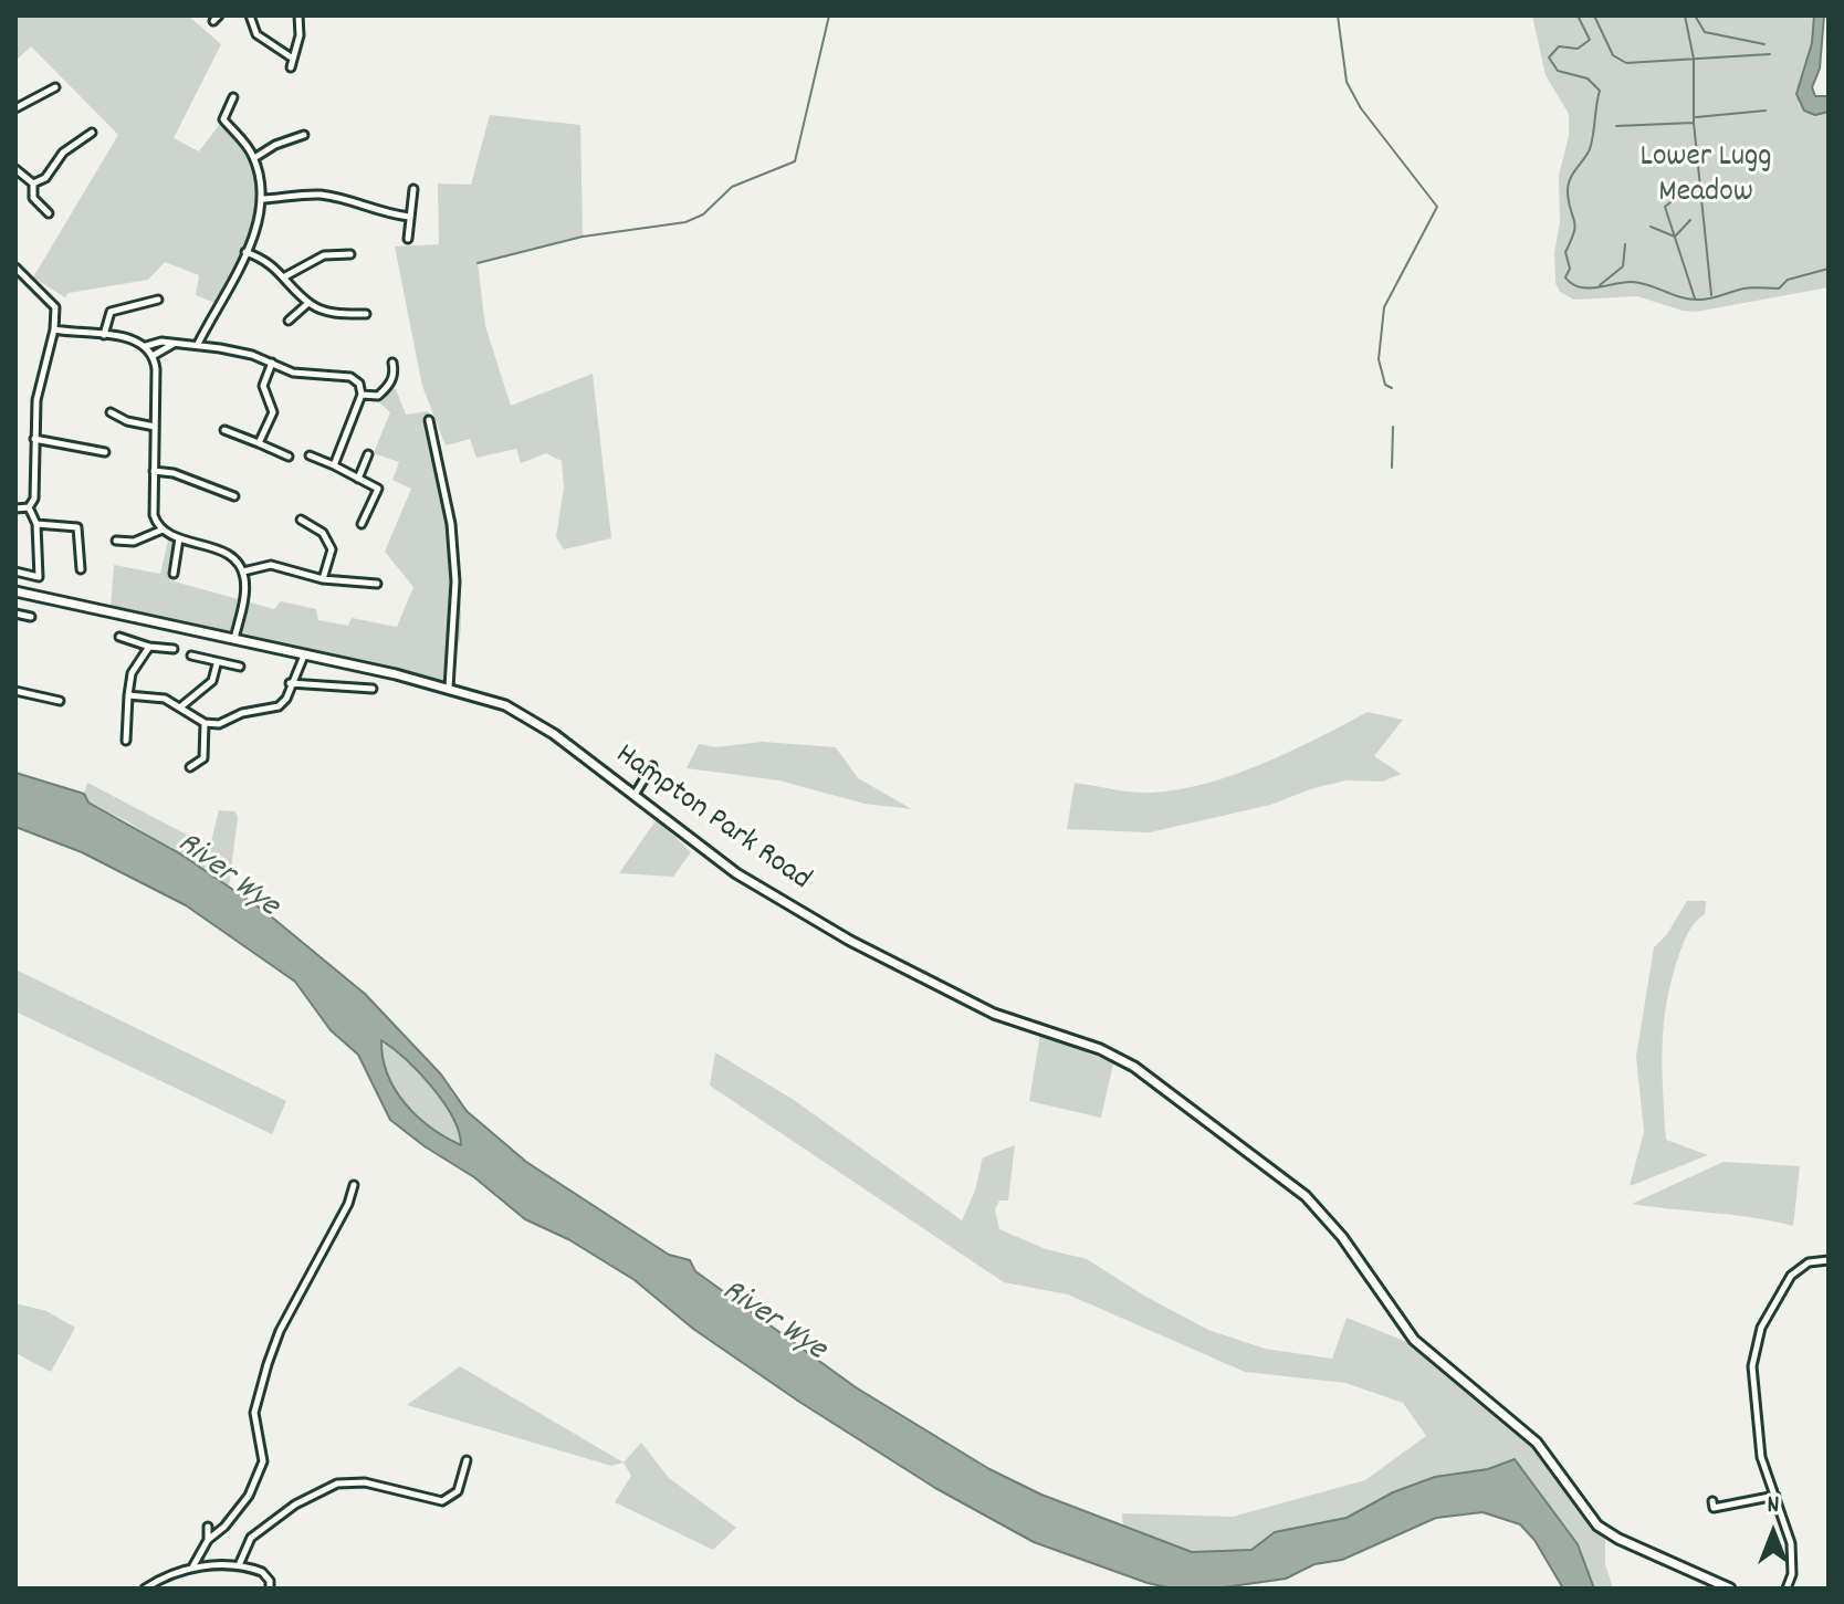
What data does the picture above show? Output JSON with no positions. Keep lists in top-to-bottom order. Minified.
{"streets":{"main road":["Hampton Park Road"]},"water":["River Wye"],"parks":["Lower Lugg Meadow"],"north":"top"}
